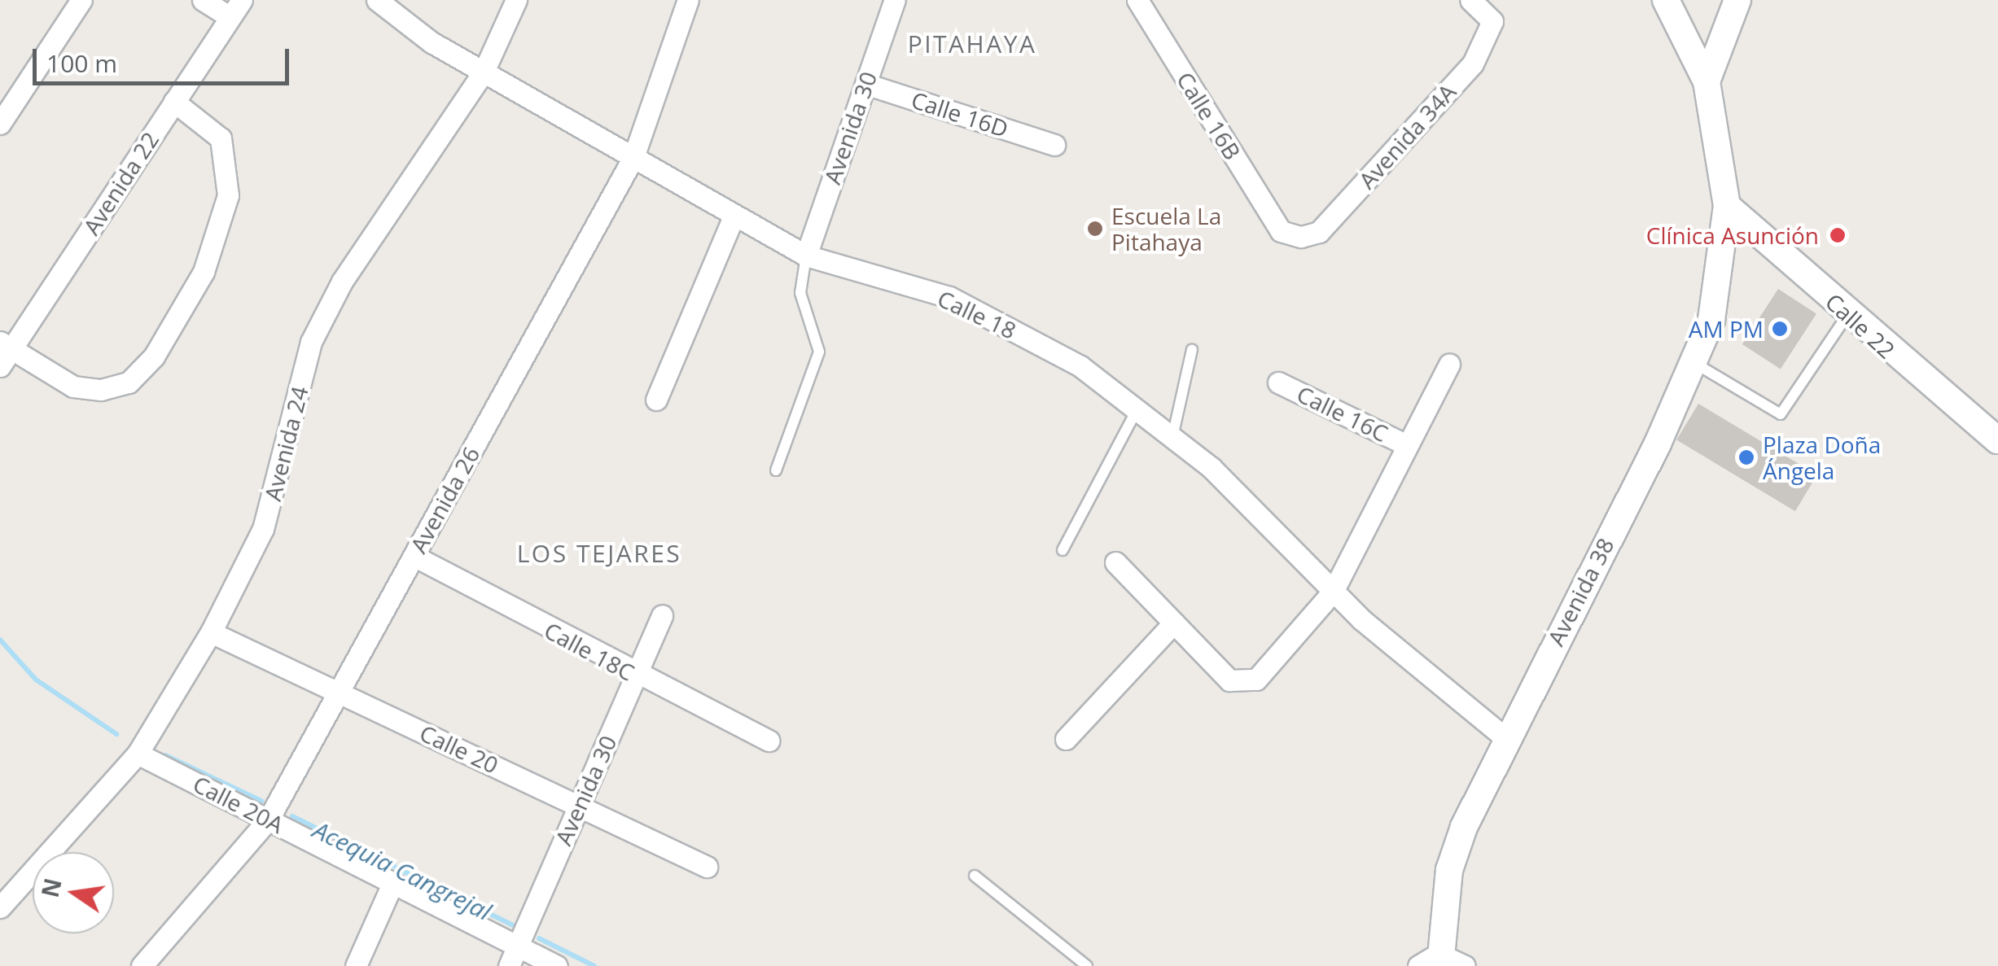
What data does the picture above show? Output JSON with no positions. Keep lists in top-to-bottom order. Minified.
{"streets":{"street":["Calle 16D","Calle 16B","Avenida 30","Avenida 34A","Avenida 22","Calle 18","Calle 22","Calle 16C","Avenida 24","Avenida 26","Avenida 38","Calle 18C","Calle 20","Calle 20A"]},"crossings":[["Calle 16D","Avenida 30"],["Calle 16B","Avenida 34A"],["Avenida 30","Calle 18"],["Avenida 30","Calle 18C"],["Avenida 30","Calle 20"],["Avenida 30","Calle 20A"],["Calle 18","Avenida 24"],["Calle 18","Avenida 26"],["Calle 18","Avenida 38"],["Calle 22","Avenida 38"],["Avenida 24","Calle 20"],["Avenida 24","Calle 20A"],["Avenida 26","Calle 18C"],["Avenida 26","Calle 20"],["Avenida 26","Calle 20A"]],"districts":["PITAHAYA","LOS TEJARES"],"water":["Acequia Cangrejal"],"places":["Escuela La Pitahaya","Clínica Asunción","AM PM","Plaza Doña Ángela"],"scale_bar":"100 m","north":"left"}
